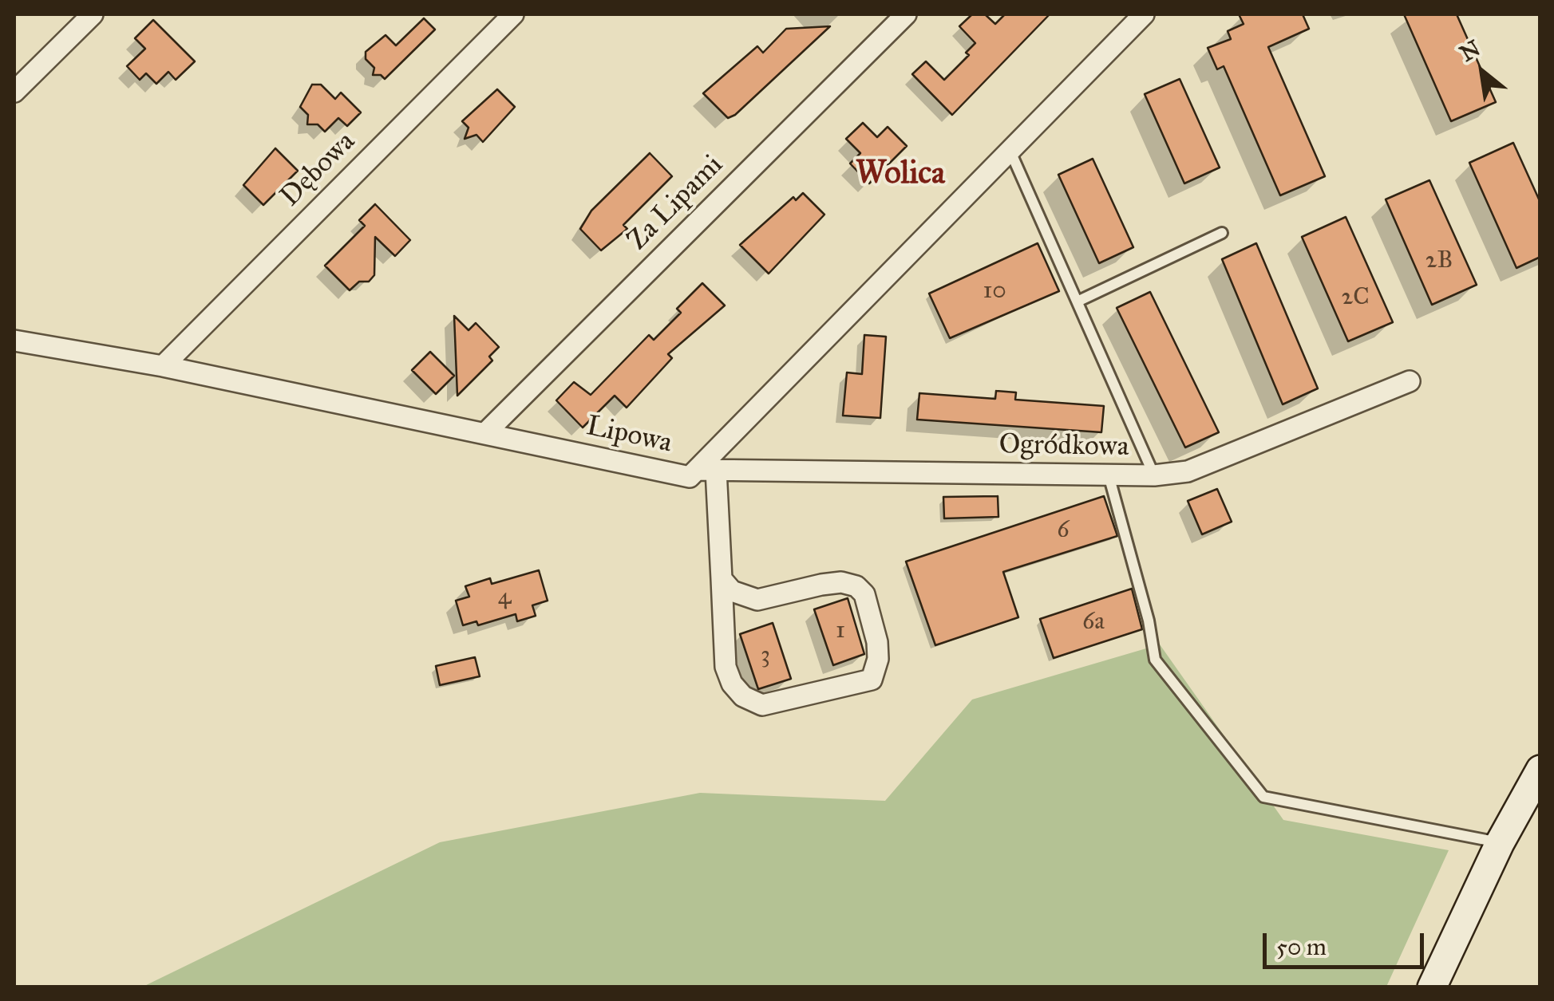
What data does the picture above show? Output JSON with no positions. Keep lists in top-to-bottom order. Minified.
{"streets":{"street":["Dębowa","Za Lipami","Lipowa","Ogródkowa"]},"crossings":[["Dębowa","Lipowa"],["Za Lipami","Lipowa"],["Lipowa","Ogródkowa"]],"districts":["Wolica"],"house_numbers":["2B","10","2C","6","4","6a","1","3"],"scale_bar":"50 m","north":"top left"}
